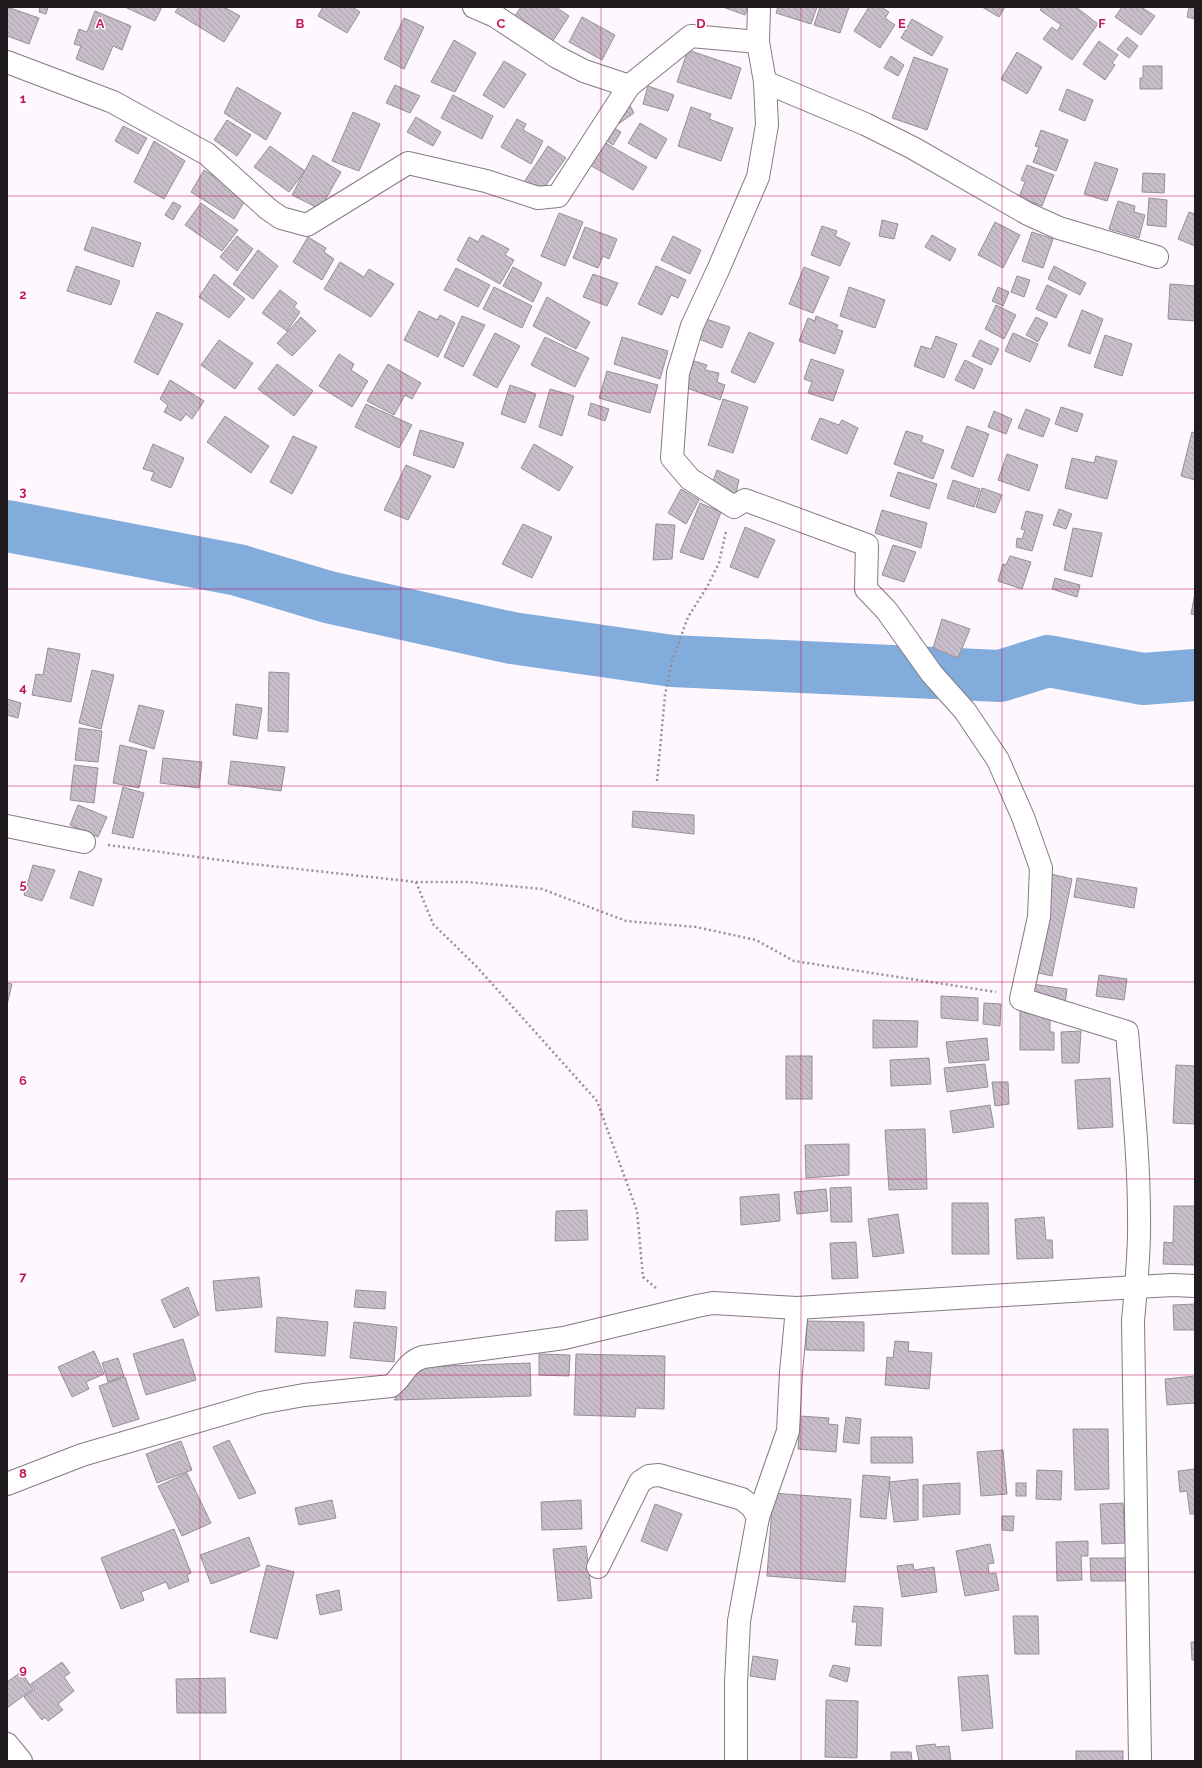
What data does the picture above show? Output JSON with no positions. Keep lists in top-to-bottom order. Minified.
{"grid":{"columns":["A","B","C","D","E","F"],"rows":["1","2","3","4","5","6","7","8","9"]}}
